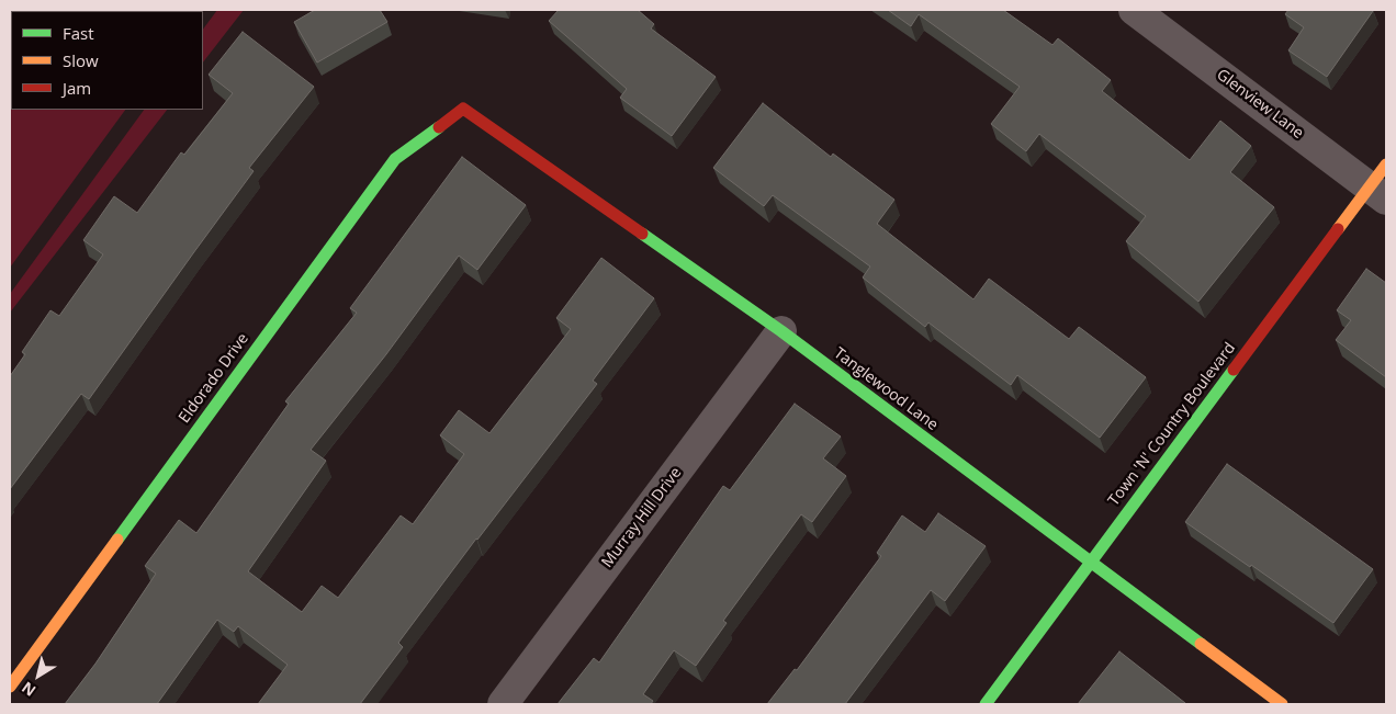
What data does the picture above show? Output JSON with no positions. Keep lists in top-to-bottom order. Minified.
{"streets":{"street":["Glenview Lane","Eldorado Drive","Tanglewood Lane","Town 'N' Country Boulevard","Murray Hill Drive"]},"crossings":[["Glenview Lane","Town 'N' Country Boulevard"],["Eldorado Drive","Tanglewood Lane"],["Tanglewood Lane","Town 'N' Country Boulevard"],["Tanglewood Lane","Murray Hill Drive"]],"legend":["Fast","Slow","Jam"],"north":"bottom left"}
